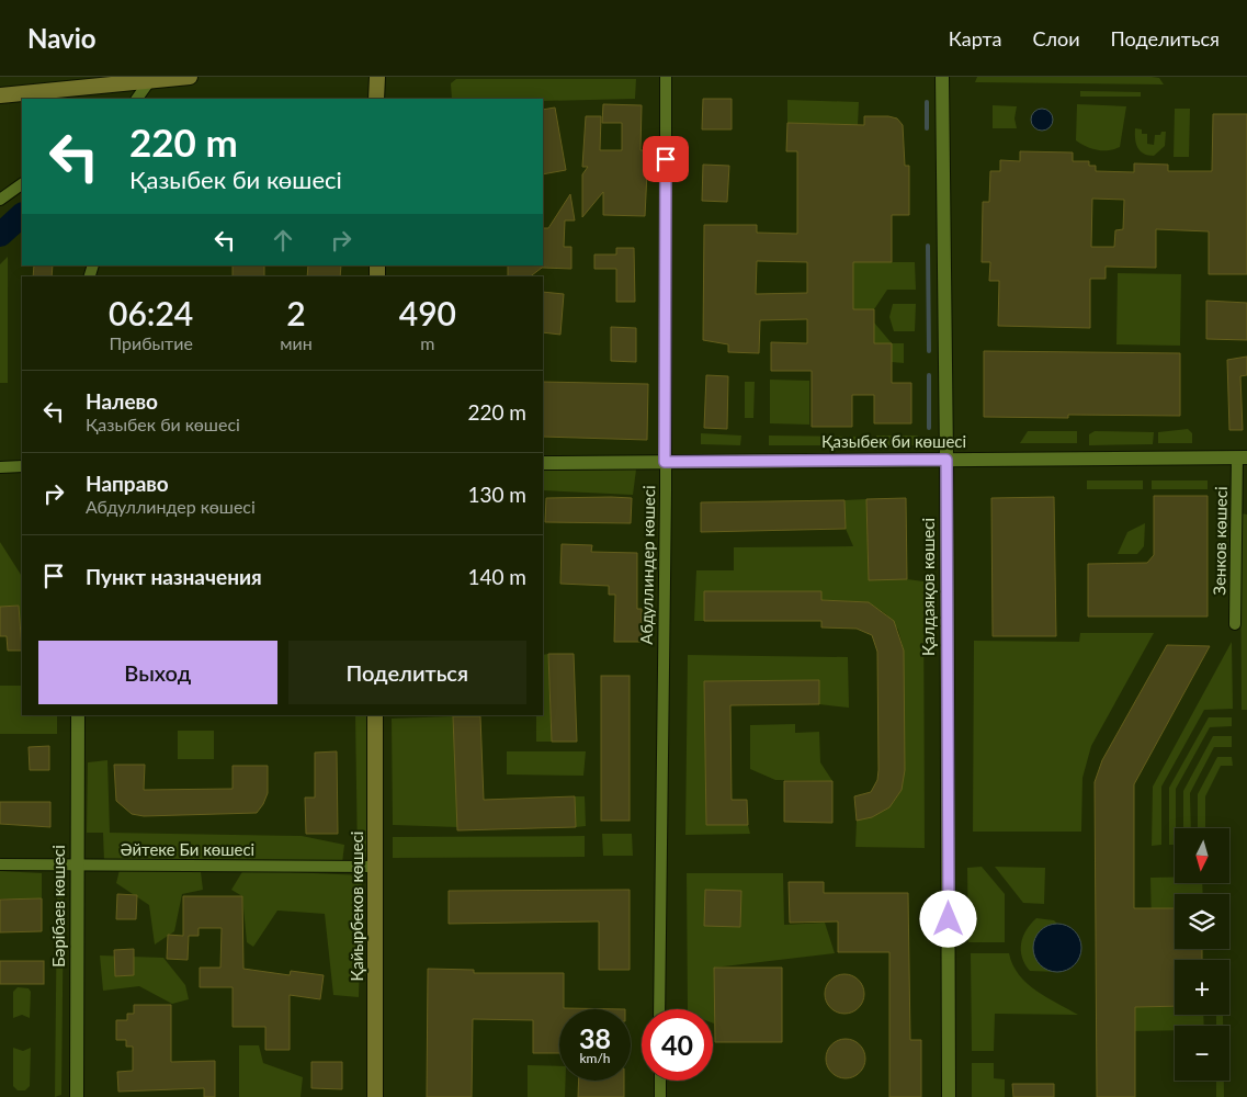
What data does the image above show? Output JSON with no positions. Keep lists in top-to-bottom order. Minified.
{"streets":{"main road":["Қайырбеков көшесі"],"street":["Қазыбек би көшесі","Зенков көшесі","Абдуллиндер көшесі","Қалдаяқов көшесі","Әйтеке Би көшесі","Бәрібаев көшесі"]},"crossings":[["Қазыбек би көшесі","Зенков көшесі"],["Қазыбек би көшесі","Абдуллиндер көшесі"],["Қазыбек би көшесі","Қалдаяқов көшесі"],["Әйтеке Би көшесі","Бәрібаев көшесі"],["Әйтеке Би көшесі","Қайырбеков көшесі"]],"north":"bottom","page":{"header":"Navio","nav":["Карта","Слои","Поделиться"],"turn":["220 m","Қазыбек би көшесі"],"eta":["06:24","Прибытие","2","мин","490","m"],"list":[{"name":"Налево","note":"Қазыбек би көшесі","value":"220 m"},{"name":"Направо","note":"Абдуллиндер көшесі","value":"130 m"},{"name":"Пункт назначения","value":"140 m"}],"buttons":["Выход","Поделиться"],"map_buttons":["+","−"],"speed":"38 km/h","limit":"40"}}
